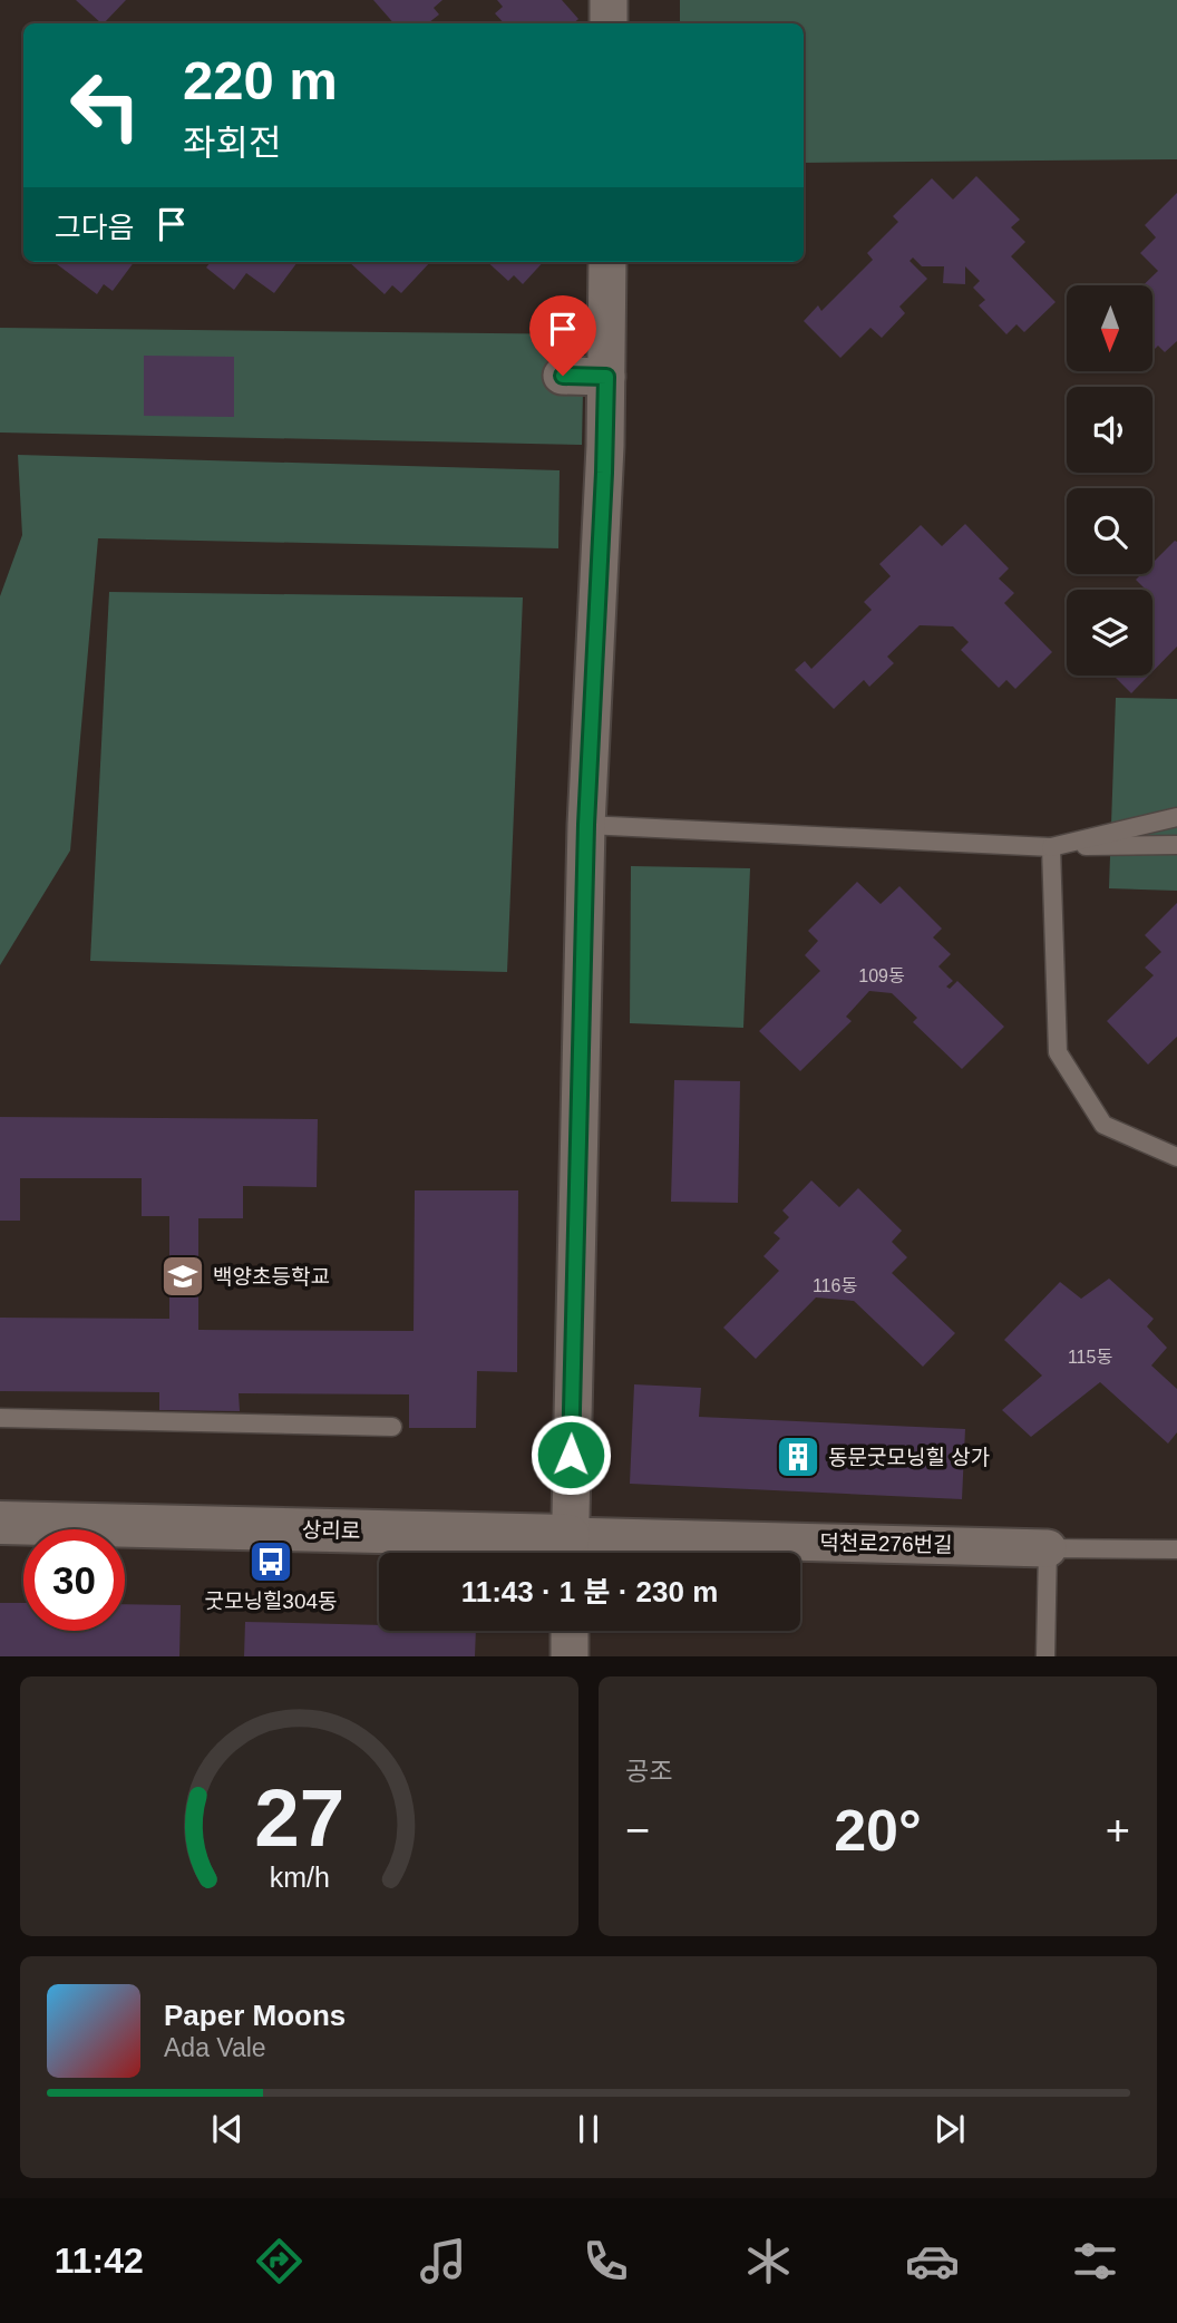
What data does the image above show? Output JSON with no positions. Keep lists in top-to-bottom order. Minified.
{"streets":{"street":["상리로","덕천로276번길"]},"crossings":[["상리로","덕천로276번길"]],"places":{"school or university":["백양초등학교"],"building":["동문굿모닝힐 상가"],"bus stop":["굿모닝힐304동"]},"house_numbers":["109동","116동","115동"],"north":"bottom","page":{"turn":["220 m","좌회전"],"then":"그다음","limit":"30","trip":"11:43 · 1 분 · 230 m","tile":"공조","heat":["−","20°","+"],"song":["Paper Moons","Ada Vale"],"tabs":"11:42","gauge":["27","km/h"]}}
